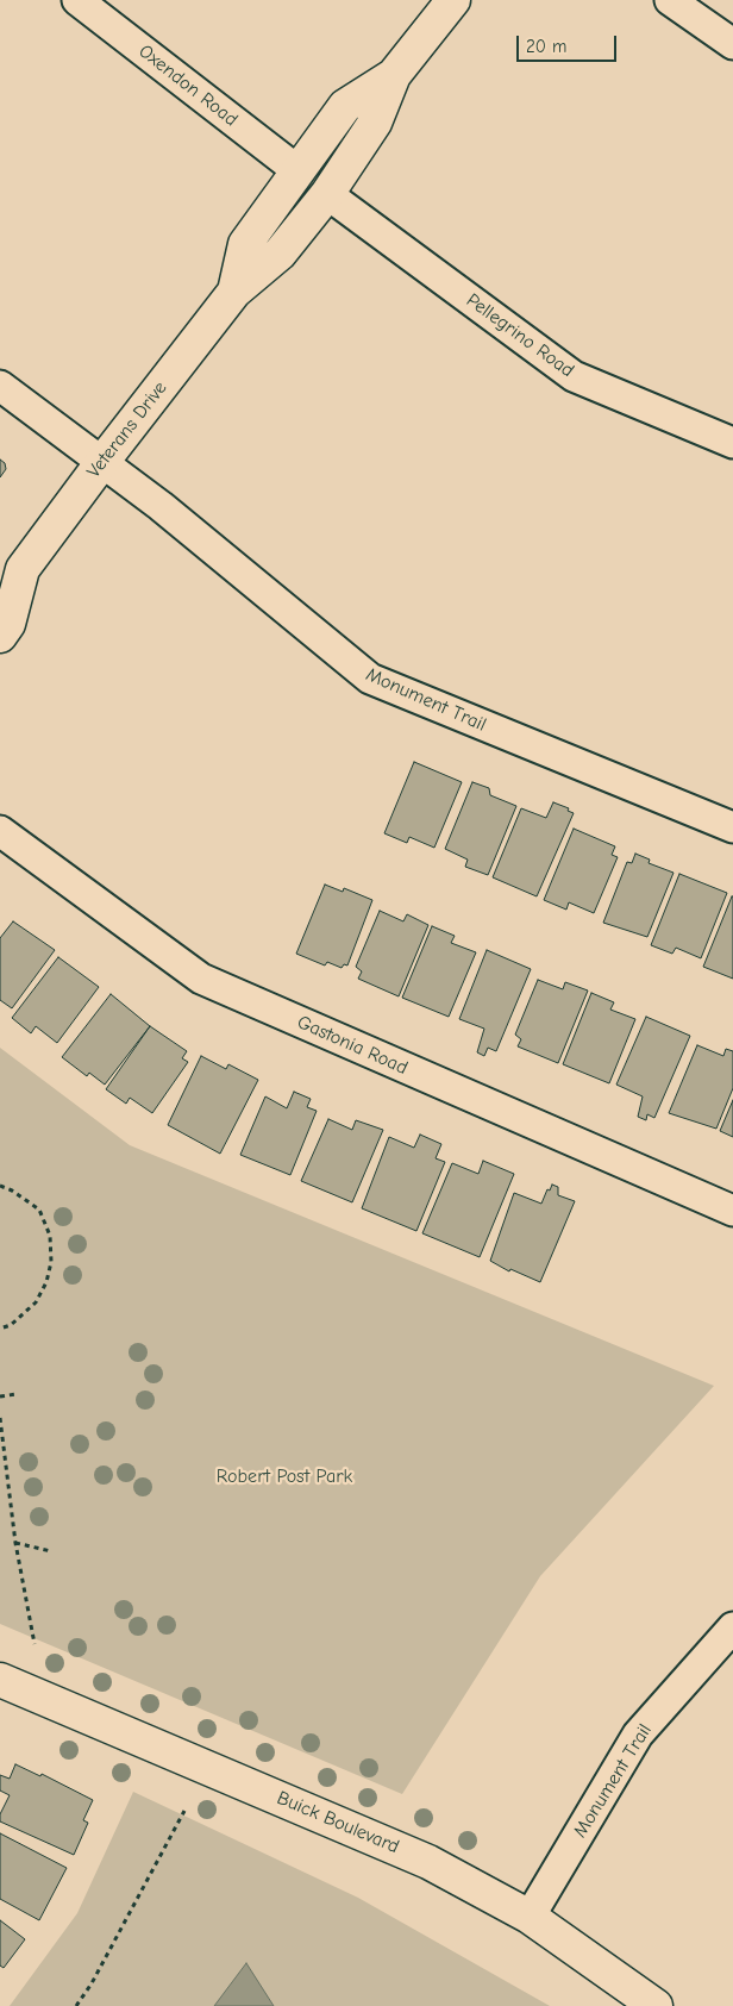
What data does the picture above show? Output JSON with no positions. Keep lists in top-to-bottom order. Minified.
{"streets":{"street":["Oxendon Road","Pellegrino Road","Veterans Drive","Monument Trail","Gastonia Road","Buick Boulevard"]},"crossings":[["Oxendon Road","Veterans Drive"],["Pellegrino Road","Veterans Drive"],["Veterans Drive","Monument Trail"],["Monument Trail","Buick Boulevard"]],"parks":["Robert Post Park"],"scale_bar":"20 m"}
